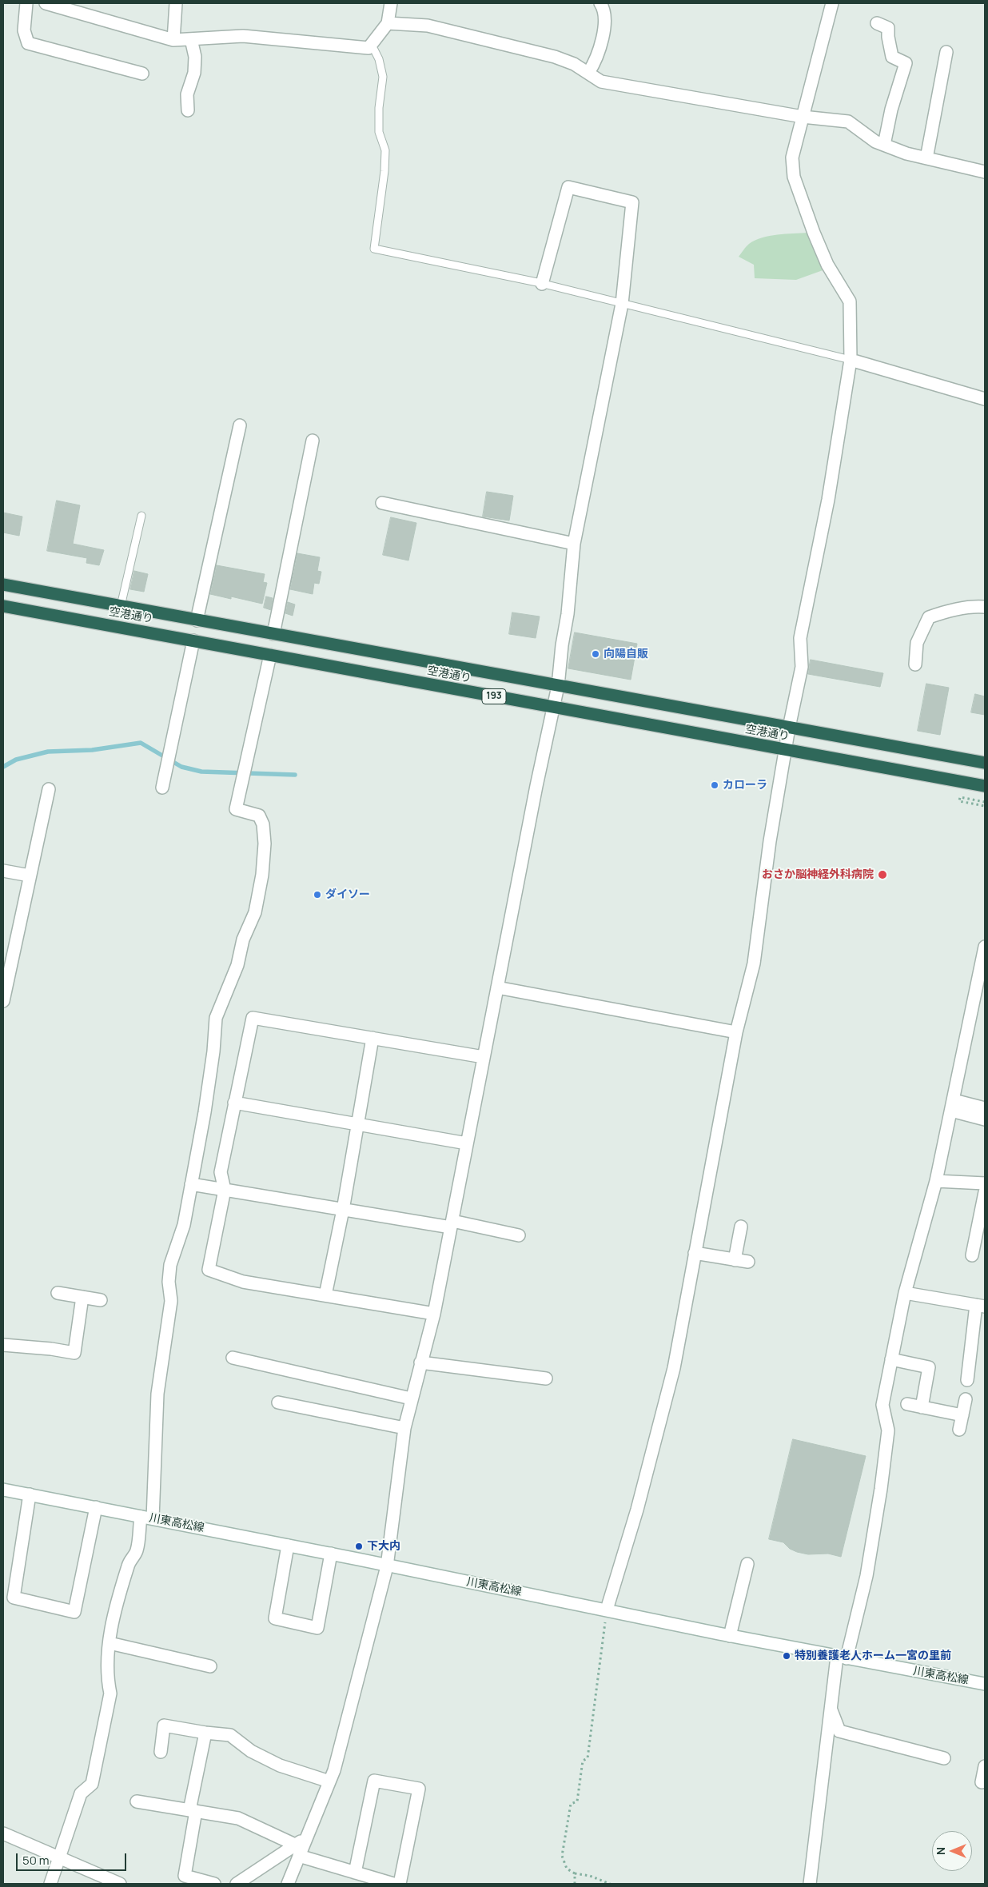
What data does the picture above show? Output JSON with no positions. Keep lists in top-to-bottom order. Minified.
{"streets":{"highway":["空港通り","193"],"street":["川東高松線"]},"places":["向陽自販","カローラ","おさか脳神経外科病院","ダイソー","下大内","特別養護老人ホーム一宮の里前"],"scale_bar":"50 m","north":"left"}
